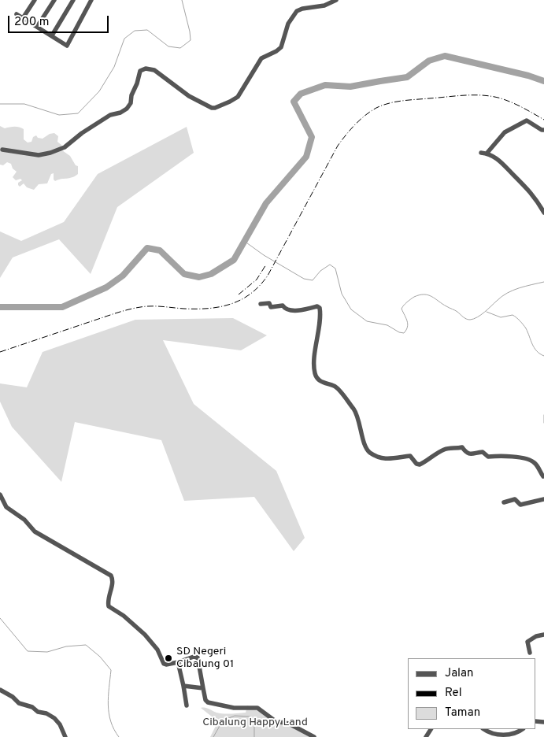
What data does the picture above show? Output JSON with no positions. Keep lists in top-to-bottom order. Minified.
{"parks":["Cibalung Happy Land"],"places":["SD Negeri Cibalung 01"],"legend":["Jalan","Rel","Taman"],"scale_bar":"200 m"}
